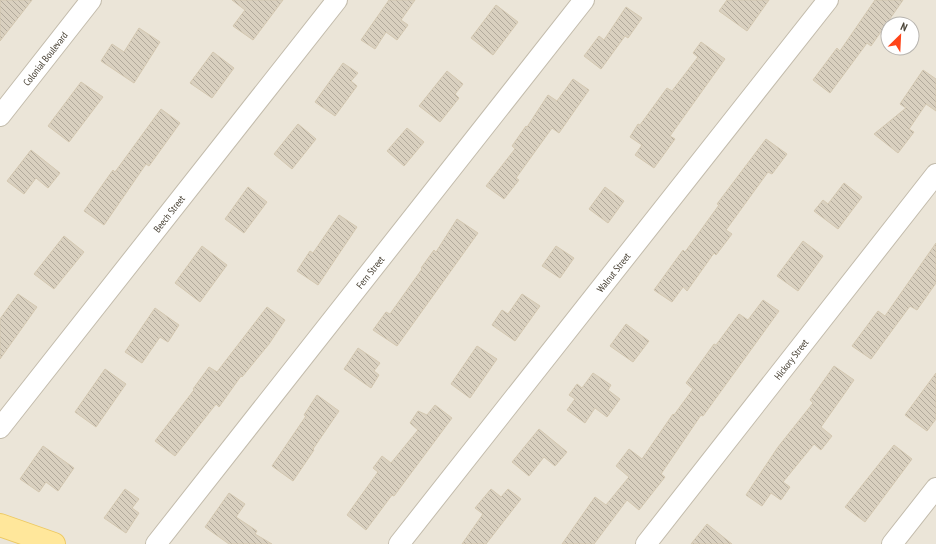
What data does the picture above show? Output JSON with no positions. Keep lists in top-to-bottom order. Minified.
{"streets":{"street":["Colonial Boulevard","Beech Street","Fern Street","Walnut Street","Hickory Street"]},"north":"top right"}
